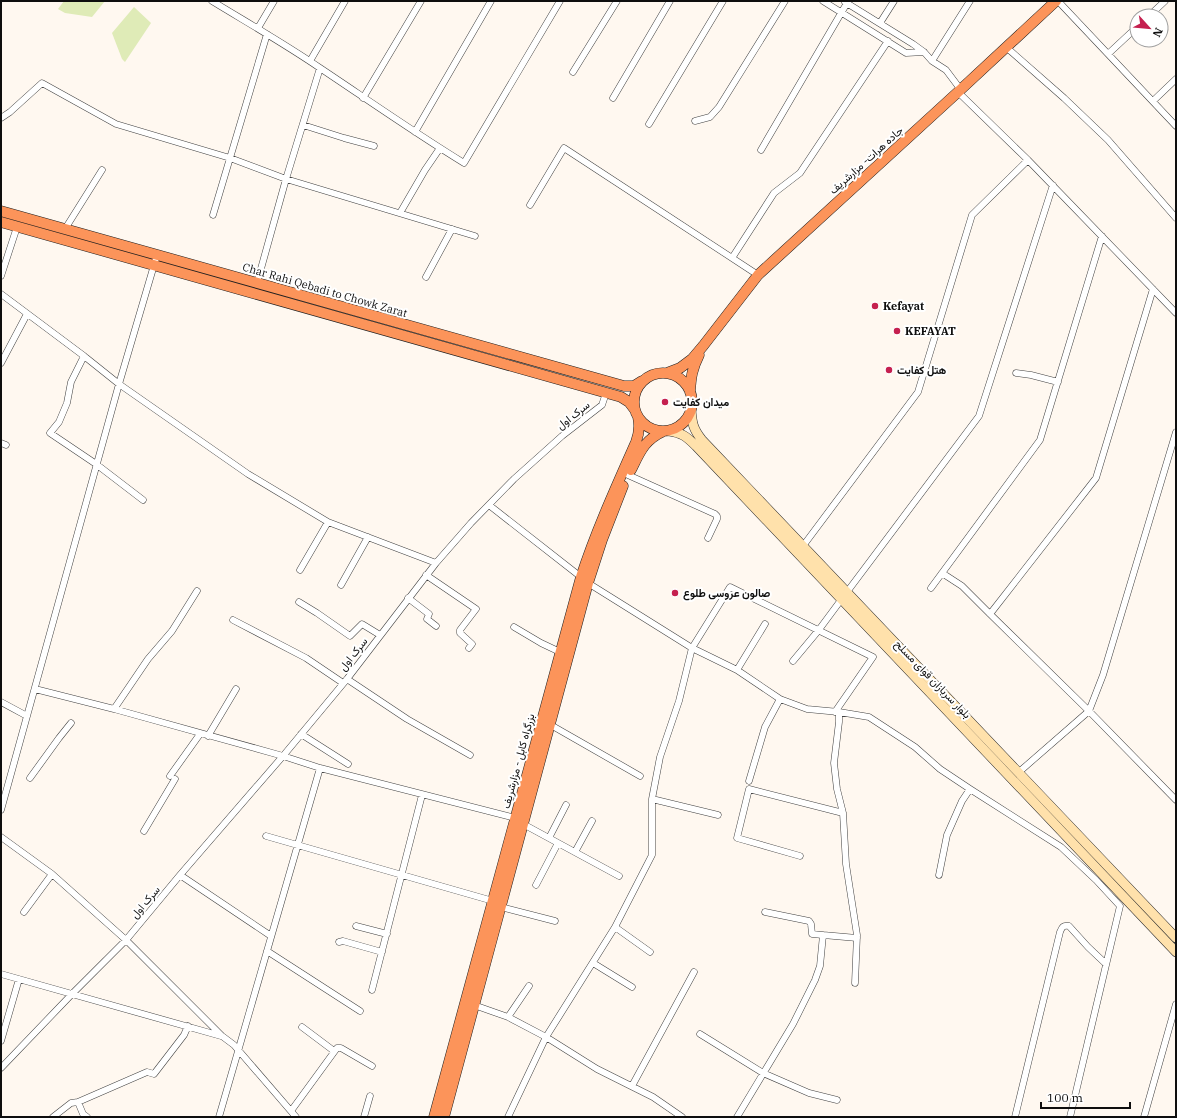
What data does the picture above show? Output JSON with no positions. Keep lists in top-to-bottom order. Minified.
{"streets":{"highway":["جاده هرات- مزارشریف","Char Rahi Qebadi to Chowk Zarat","بزرگراه کابل - مزارشریف"],"main road":["بلوار سربازان قوای مسلح"],"street":["سرک اول"]},"crossings":[["Char Rahi Qebadi to Chowk Zarat","سرک اول"],["Char Rahi Qebadi to Chowk Zarat","بلوار سربازان قوای مسلح"],["Char Rahi Qebadi to Chowk Zarat","بزرگراه کابل - مزارشریف"],["بلوار سربازان قوای مسلح","بزرگراه کابل - مزارشریف"]],"places":["Kefayat","KEFAYAT","هتل کفایت","میدان کفایت","صالون عروسی طلوع"],"scale_bar":"100 m","north":"bottom right"}
